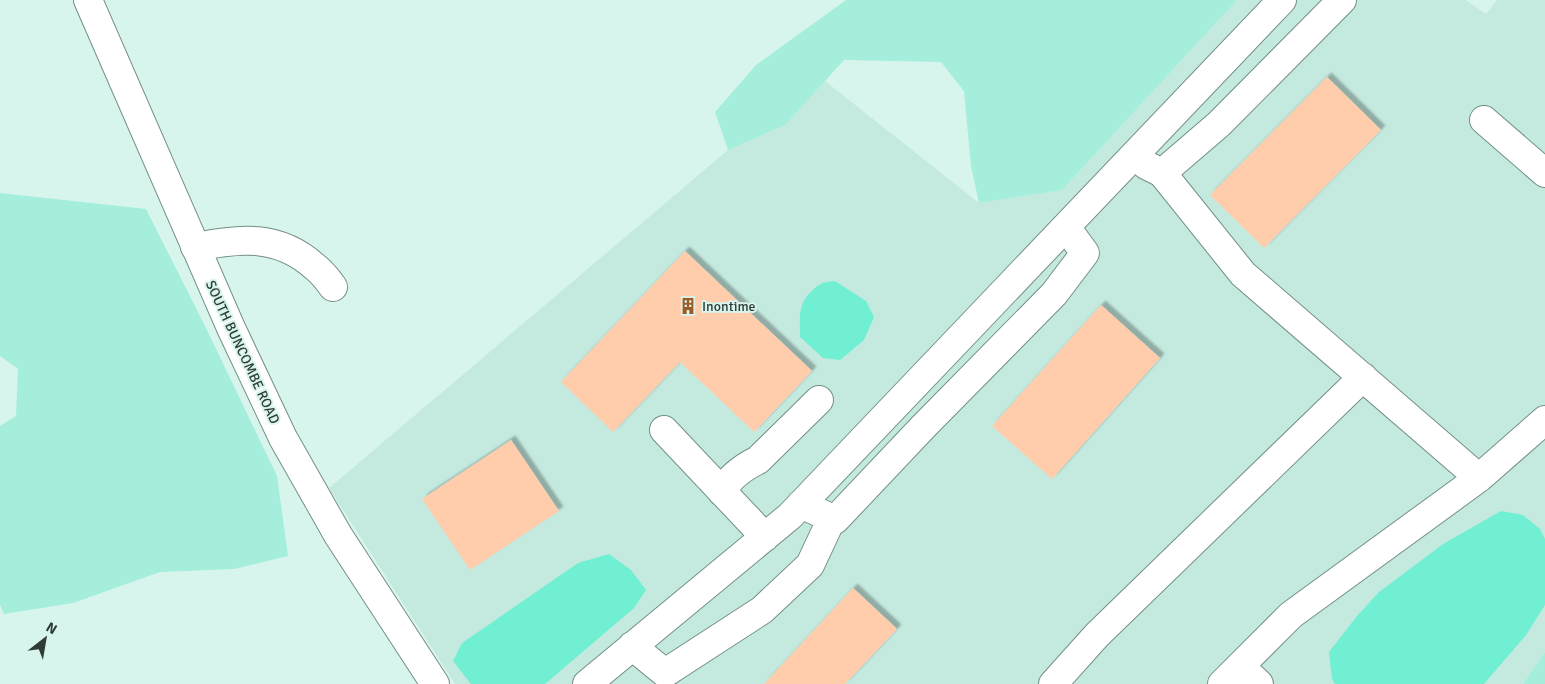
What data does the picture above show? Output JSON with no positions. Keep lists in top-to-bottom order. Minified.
{"streets":{"main road":["SOUTH BUNCOMBE ROAD"]},"places":{"building":["Inontime"]},"north":"top right"}
